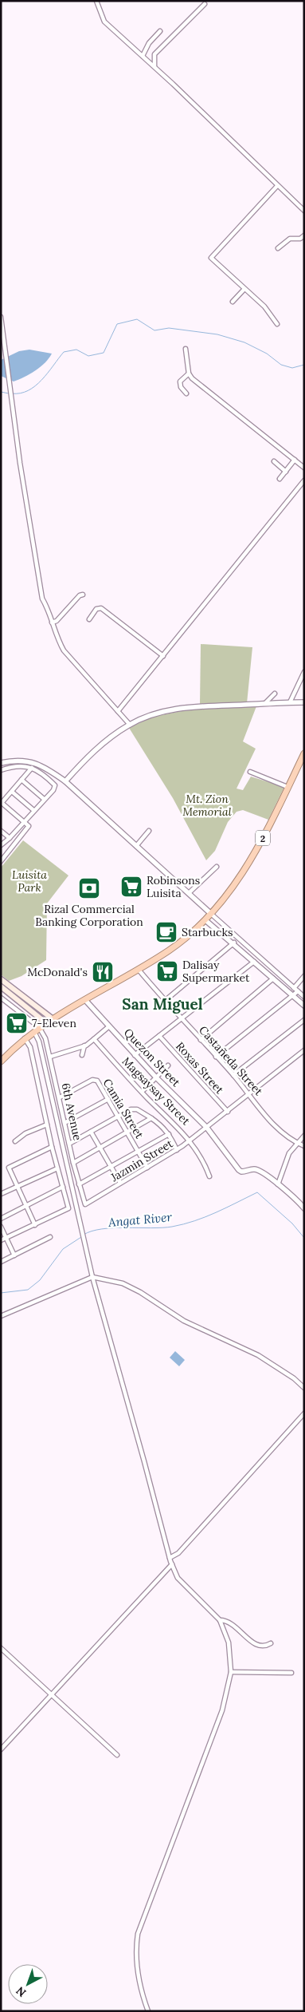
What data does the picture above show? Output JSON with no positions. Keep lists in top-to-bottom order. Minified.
{"streets":{"highway":["2"],"street":["Quezon Street","Castañeda Street","Roxas Street","Magsaysay Street","Camia Street","6th Avenue","Jazmin Street"]},"crossings":[["2","Quezon Street"],["2","Castañeda Street"],["2","6th Avenue"],["Quezon Street","Jazmin Street"],["Castañeda Street","Jazmin Street"],["Roxas Street","Jazmin Street"],["Magsaysay Street","Jazmin Street"],["Camia Street","6th Avenue"],["Camia Street","Jazmin Street"],["6th Avenue","Jazmin Street"]],"districts":["San Miguel"],"water":["Angat River"],"parks":["Mt. Zion Memorial","Luisita Park"],"places":{"supermarket":["Robinsons Luisita","Dalisay Supermarket","7-Eleven"],"bank":["Rizal Commercial Banking Corporation"],"cafe":["Starbucks"],"restaurant":["McDonald's"]},"north":"bottom left"}
